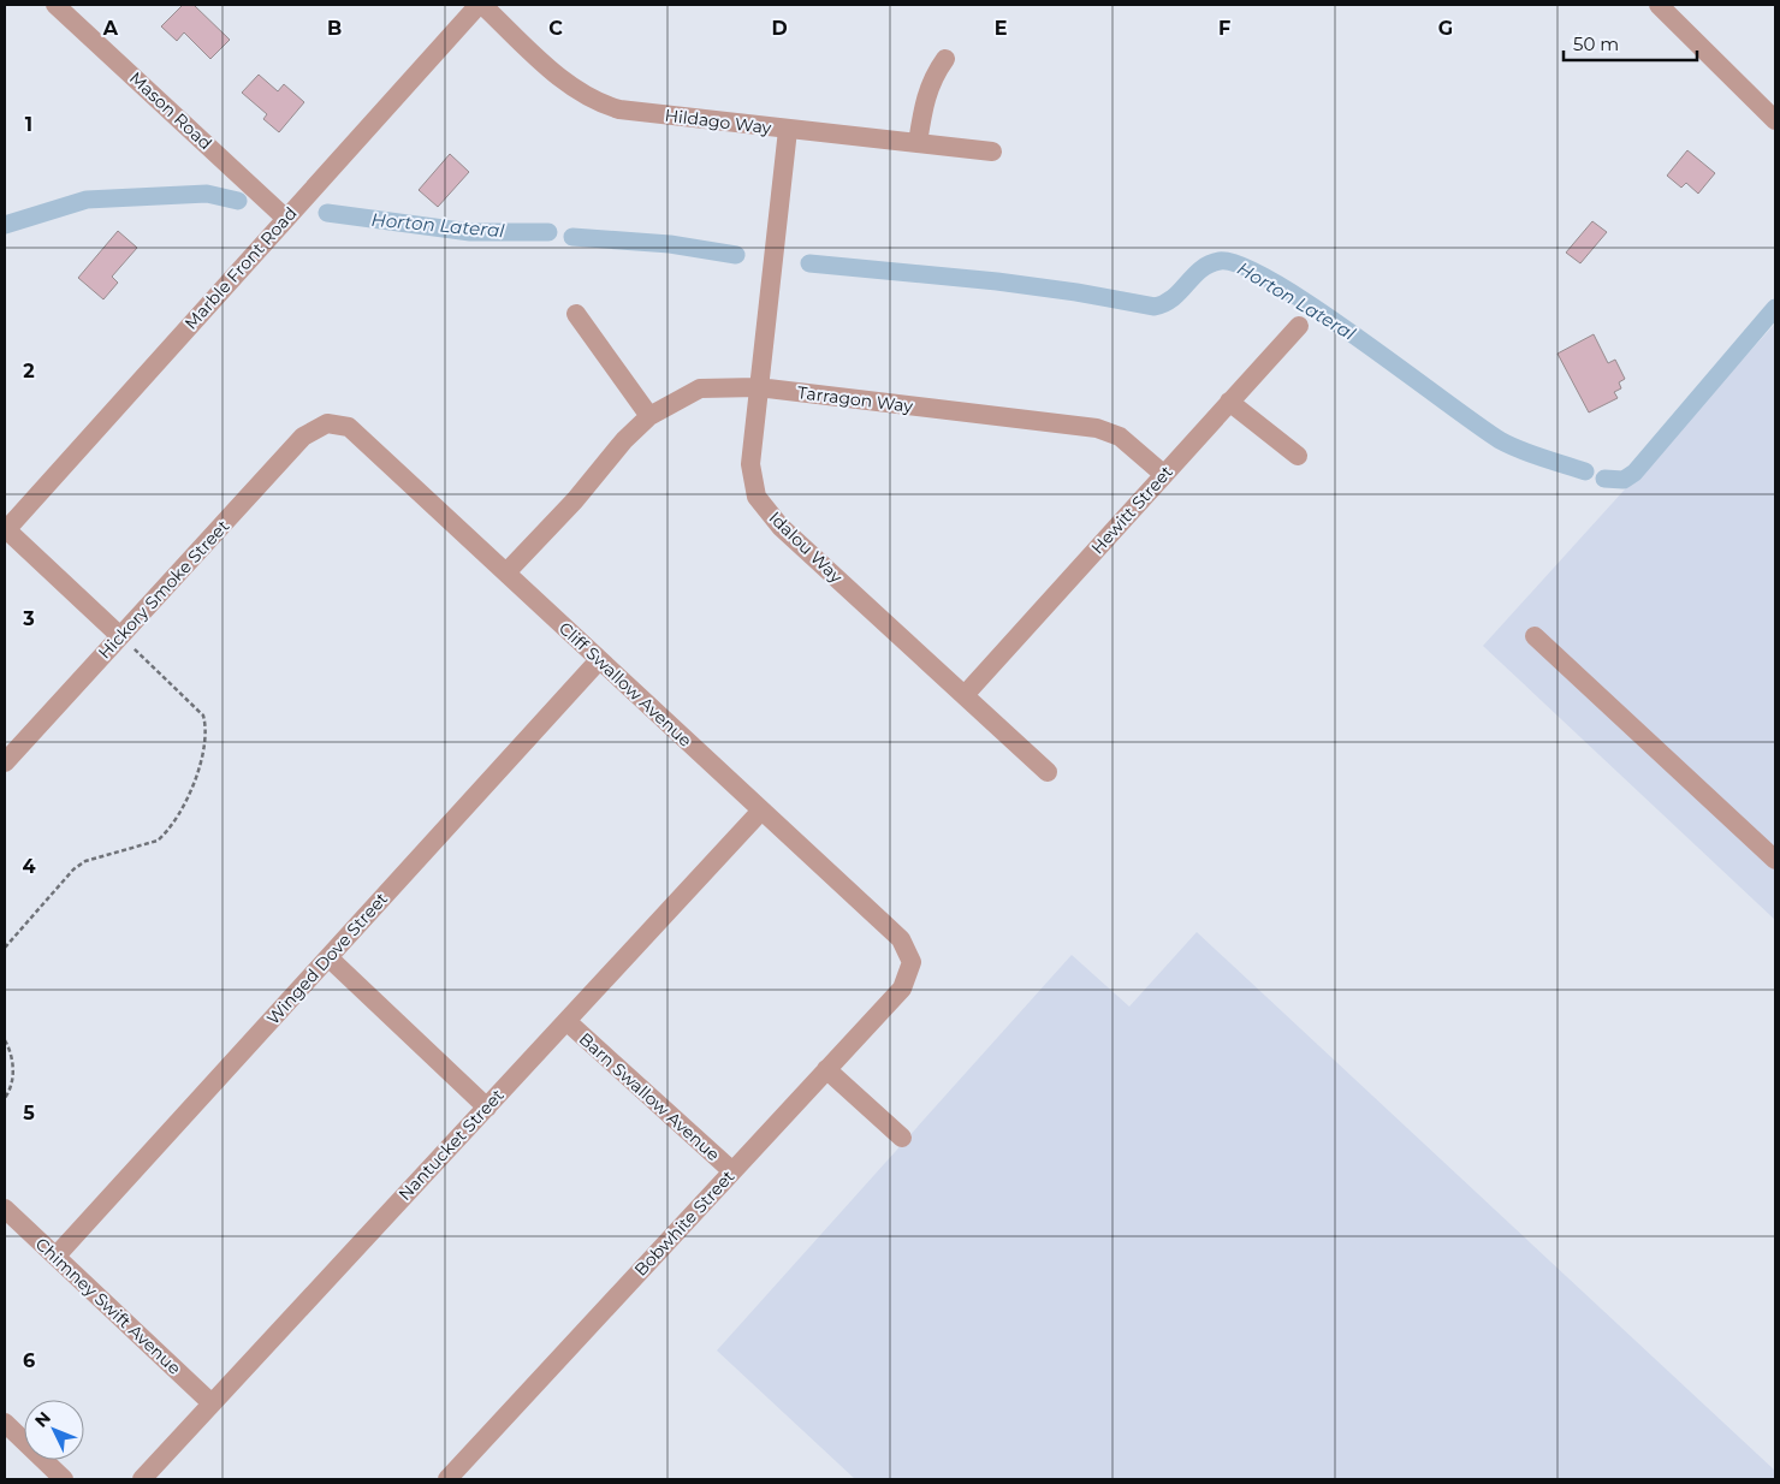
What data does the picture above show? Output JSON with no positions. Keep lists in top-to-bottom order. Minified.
{"streets":{"street":["Mason Road","Hildago Way","Marble Front Road","Tarragon Way","Hewitt Street","Idalou Way","Hickory Smoke Street","Cliff Swallow Avenue","Winged Dove Street","Barn Swallow Avenue","Nantucket Street","Bobwhite Street","Chimney Swift Avenue"]},"crossings":[["Mason Road","Marble Front Road"],["Hildago Way","Marble Front Road"],["Hildago Way","Idalou Way"],["Tarragon Way","Hewitt Street"],["Tarragon Way","Idalou Way"],["Tarragon Way","Cliff Swallow Avenue"],["Hewitt Street","Idalou Way"],["Hickory Smoke Street","Cliff Swallow Avenue"],["Cliff Swallow Avenue","Winged Dove Street"],["Cliff Swallow Avenue","Nantucket Street"],["Cliff Swallow Avenue","Bobwhite Street"],["Winged Dove Street","Chimney Swift Avenue"],["Barn Swallow Avenue","Nantucket Street"],["Barn Swallow Avenue","Bobwhite Street"],["Nantucket Street","Chimney Swift Avenue"]],"water":["Horton Lateral"],"scale_bar":"50 m","north":"top left","grid":{"columns":["A","B","C","D","E","F","G"],"rows":["1","2","3","4","5","6"]}}
